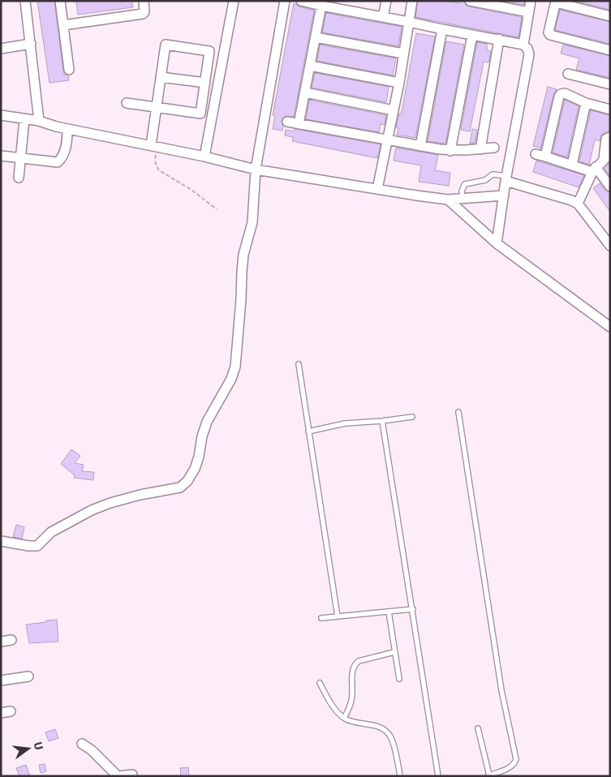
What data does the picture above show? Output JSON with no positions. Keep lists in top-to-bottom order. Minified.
{"north":"right"}
